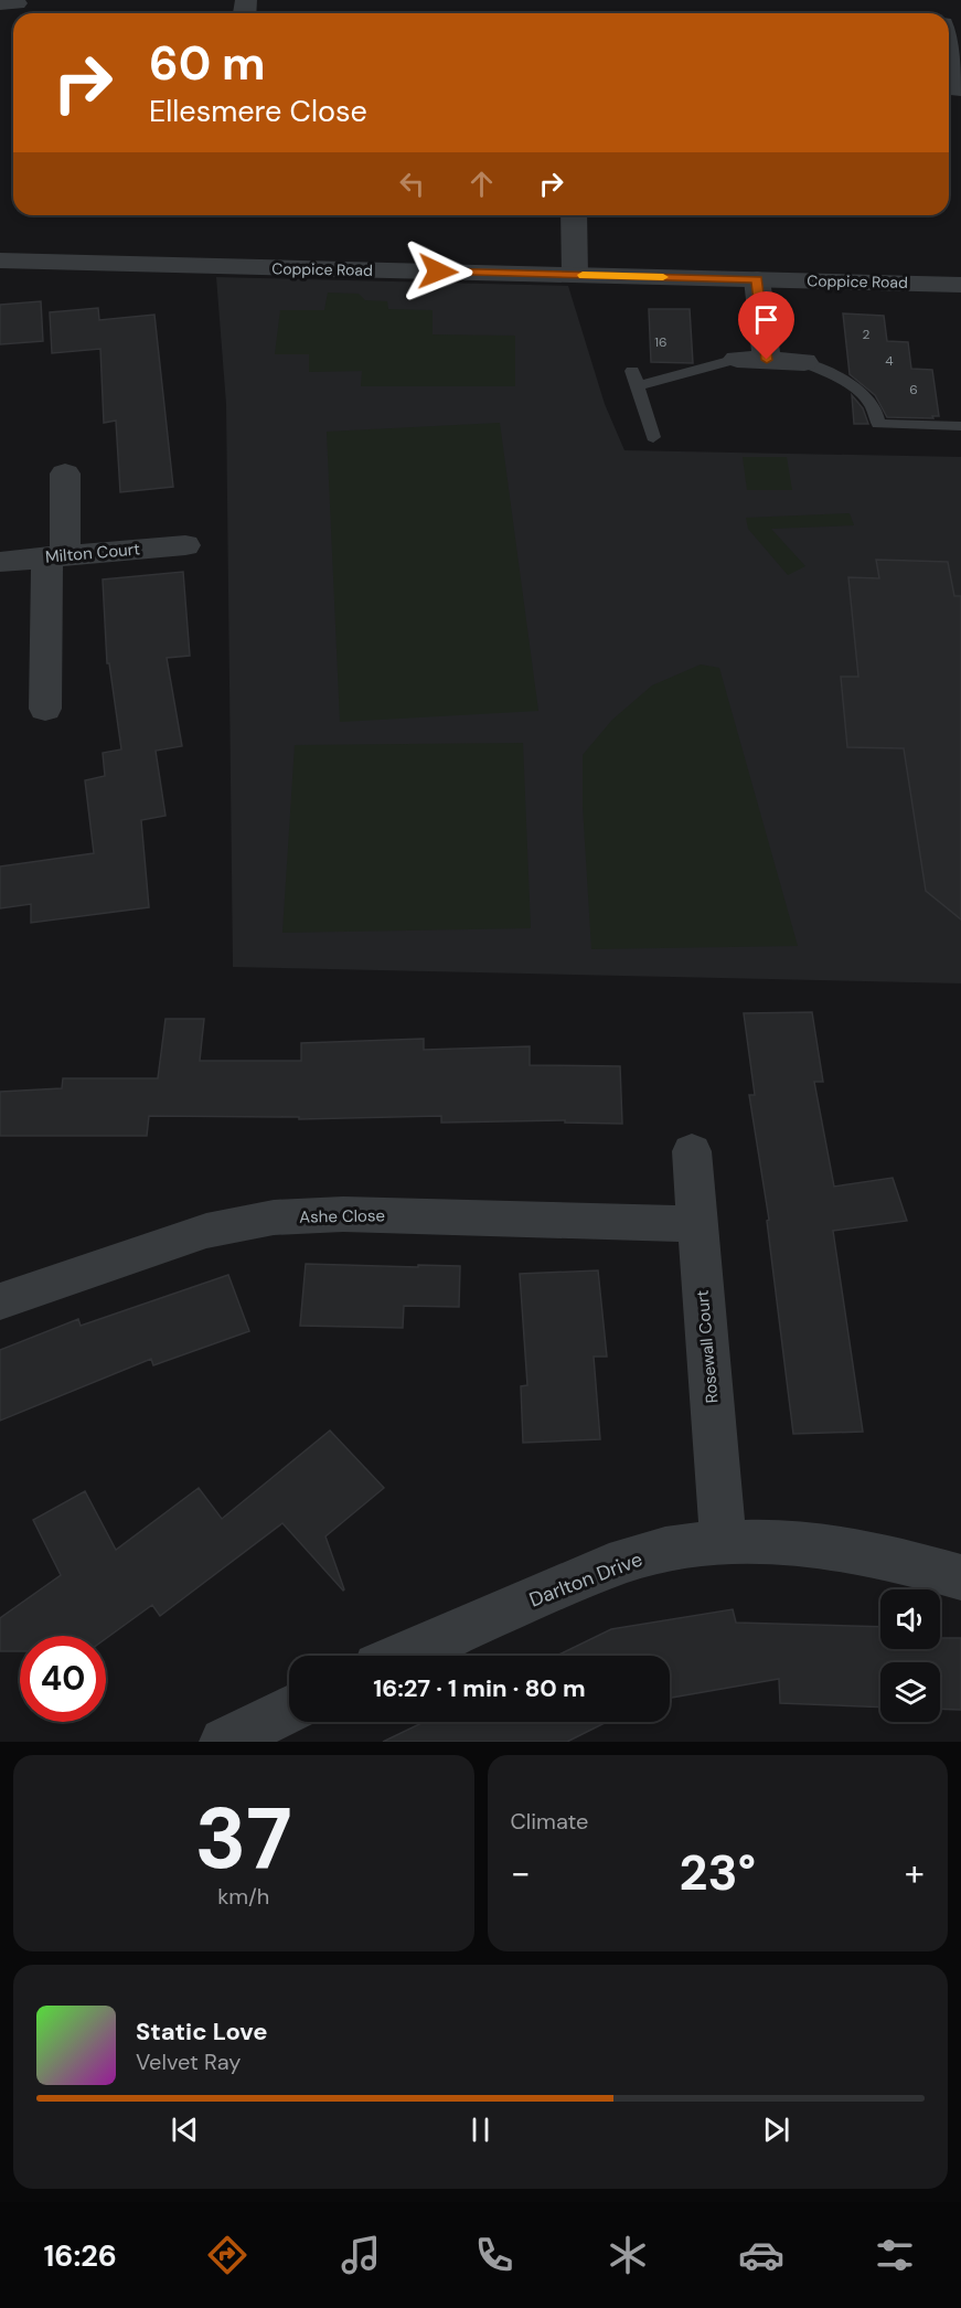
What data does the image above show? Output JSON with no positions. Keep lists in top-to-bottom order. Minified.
{"streets":{"street":["Coppice Road","Milton Court","Ashe Close","Rosewall Court","Darlton Drive"]},"crossings":[["Ashe Close","Rosewall Court"],["Rosewall Court","Darlton Drive"]],"house_numbers":["2","16","4","6"],"page":{"turn":["60 m","Ellesmere Close"],"limit":"40","trip":"16:27 · 1 min · 80 m","tile":[["37","km/h"],"Climate"],"heat":["−","23°","+"],"song":["Static Love","Velvet Ray"],"tabs":"16:26"}}
